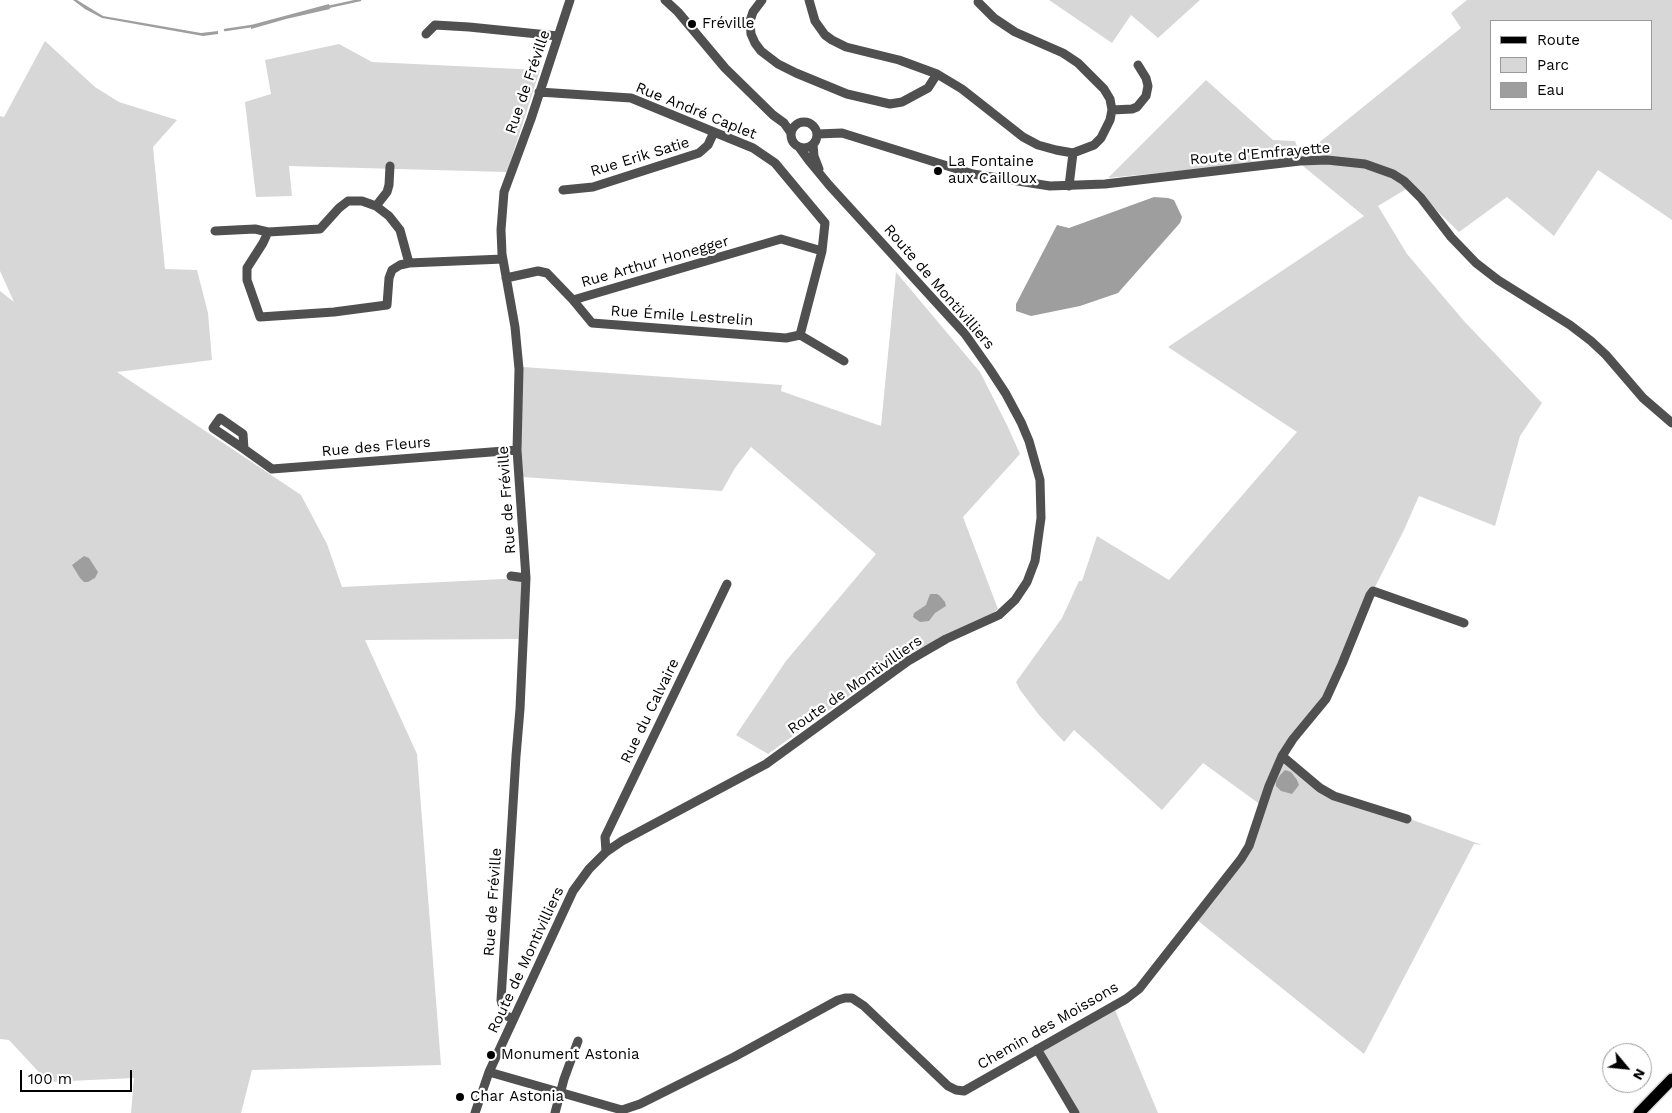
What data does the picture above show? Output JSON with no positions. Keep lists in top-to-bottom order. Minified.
{"streets":{"street":["Rue de Fréville","Rue André Caplet","Route d'Emfrayette","Rue Erik Satie","Rue Arthur Honegger","Route de Montivilliers","Rue Émile Lestrelin","Rue des Fleurs","Rue du Calvaire","Chemin des Moissons"]},"crossings":[["Rue de Fréville","Rue André Caplet"],["Rue de Fréville","Rue Arthur Honegger"],["Rue de Fréville","Route de Montivilliers"],["Rue de Fréville","Rue des Fleurs"],["Rue André Caplet","Rue Erik Satie"],["Rue André Caplet","Rue Arthur Honegger"],["Rue André Caplet","Rue Émile Lestrelin"],["Route d'Emfrayette","Route de Montivilliers"],["Rue Arthur Honegger","Rue Émile Lestrelin"],["Route de Montivilliers","Rue du Calvaire"]],"places":["Fréville","La Fontaine aux Cailloux","Monument Astonia","Char Astonia"],"legend":["Route","Parc","Eau"],"scale_bar":"100 m","north":"bottom right"}
